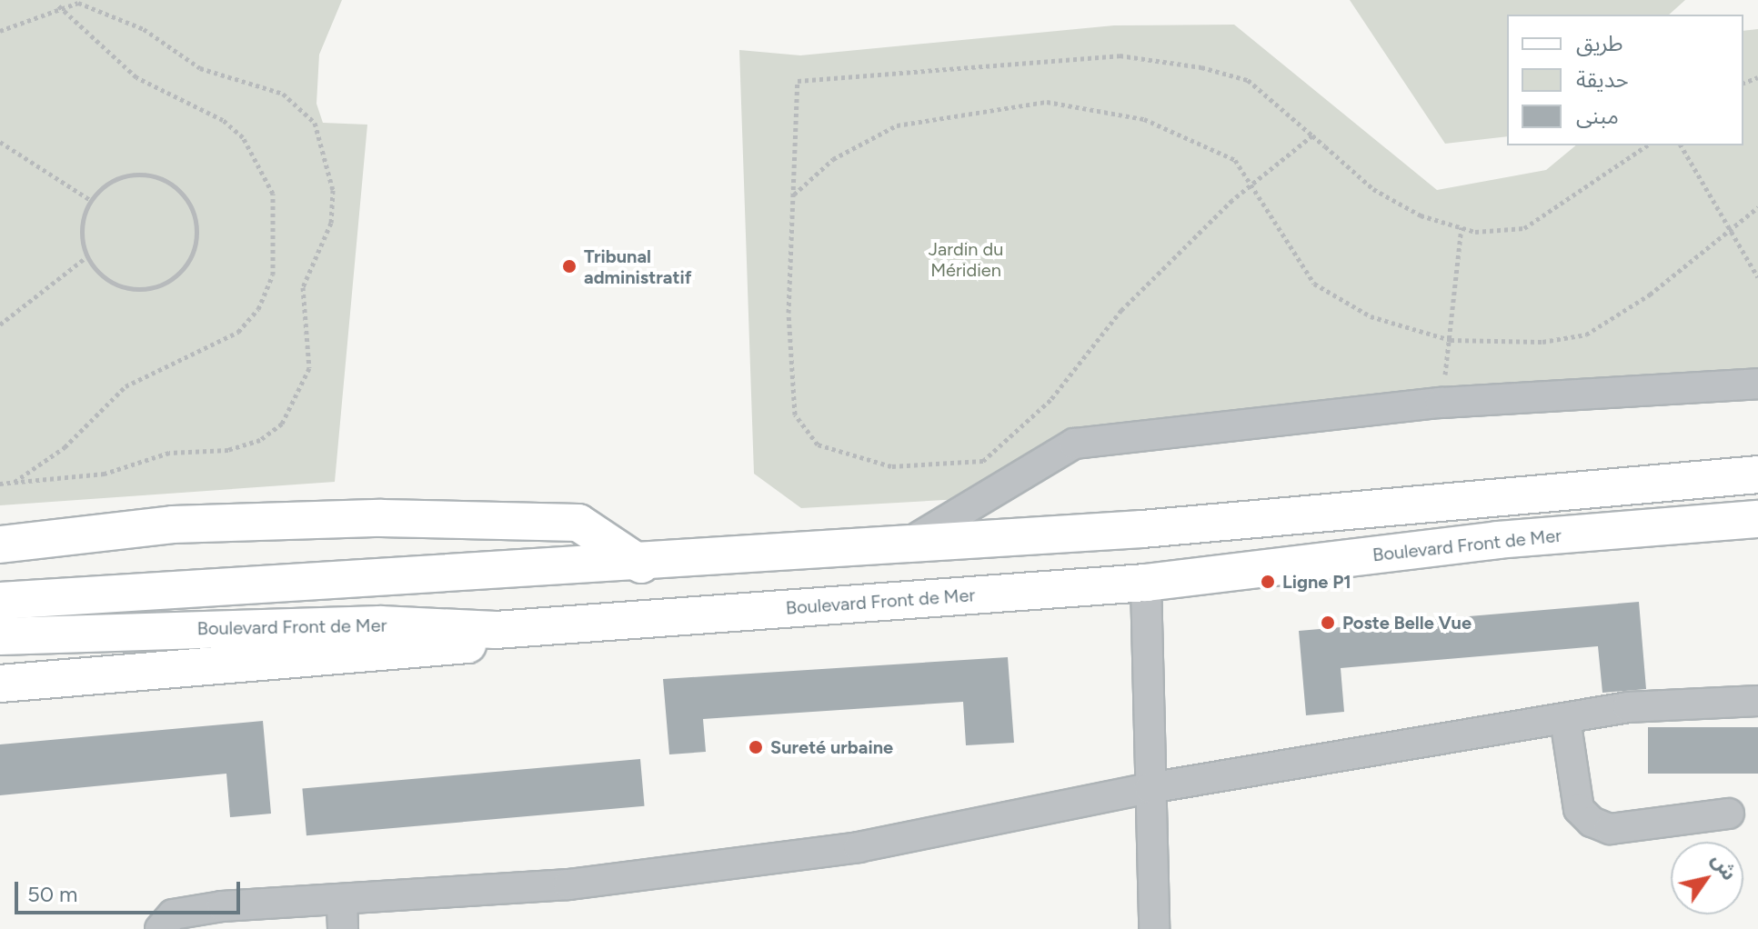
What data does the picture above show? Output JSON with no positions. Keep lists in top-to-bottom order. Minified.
{"streets":{"main road":["Boulevard Front de Mer"]},"parks":["Jardin du Méridien"],"places":["Tribunal administratif","Ligne P1","Poste Belle Vue","Sureté urbaine"],"legend":["طريق","حديقة","مبنى"],"scale_bar":"50 m","north":"top right"}
